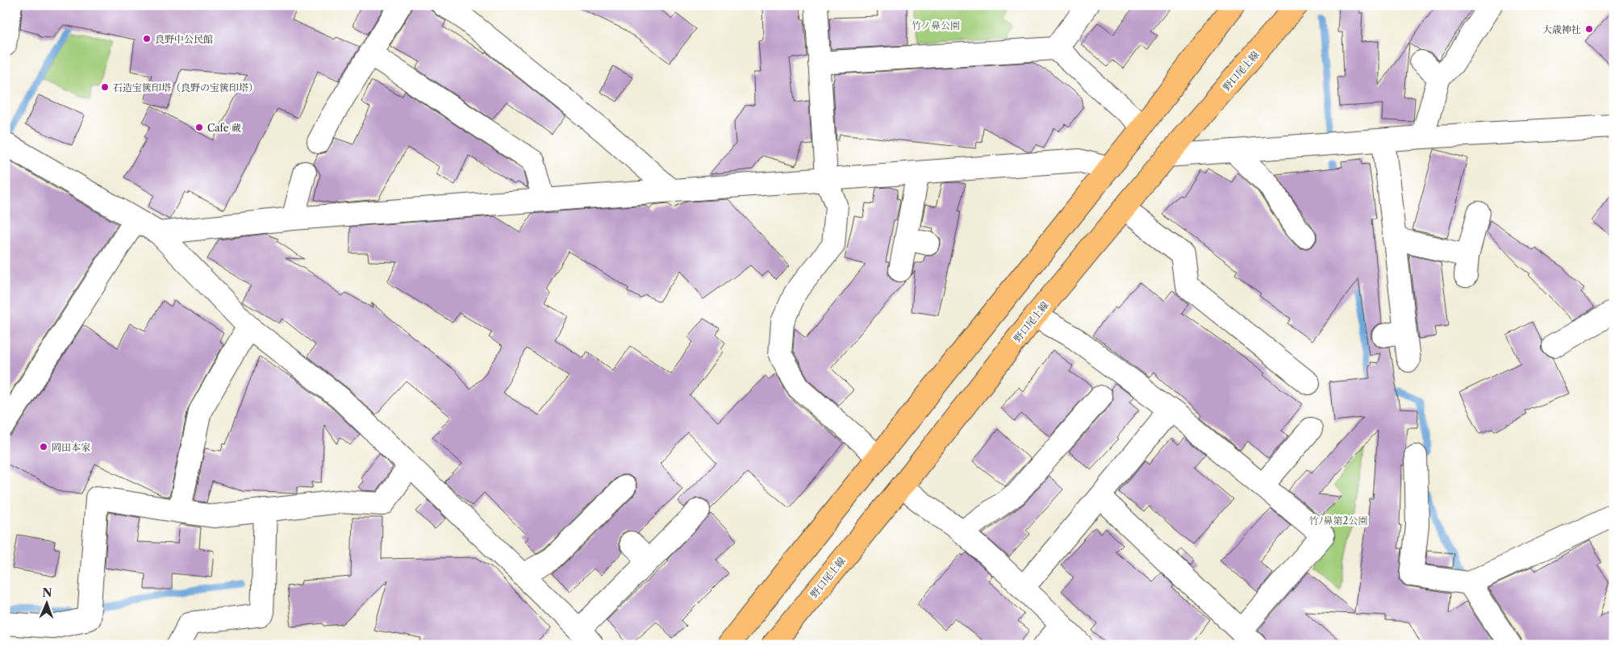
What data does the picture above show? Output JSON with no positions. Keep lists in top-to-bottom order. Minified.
{"streets":{"main road":["野口尾上線"]},"parks":["竹ノ鼻公園","竹ﾉ鼻第2公園"],"places":["大歳神社","良野中公民館","石造宝篋印塔（良野の宝篋印塔）","Cafe 蔵","岡田本家"],"north":"top"}
